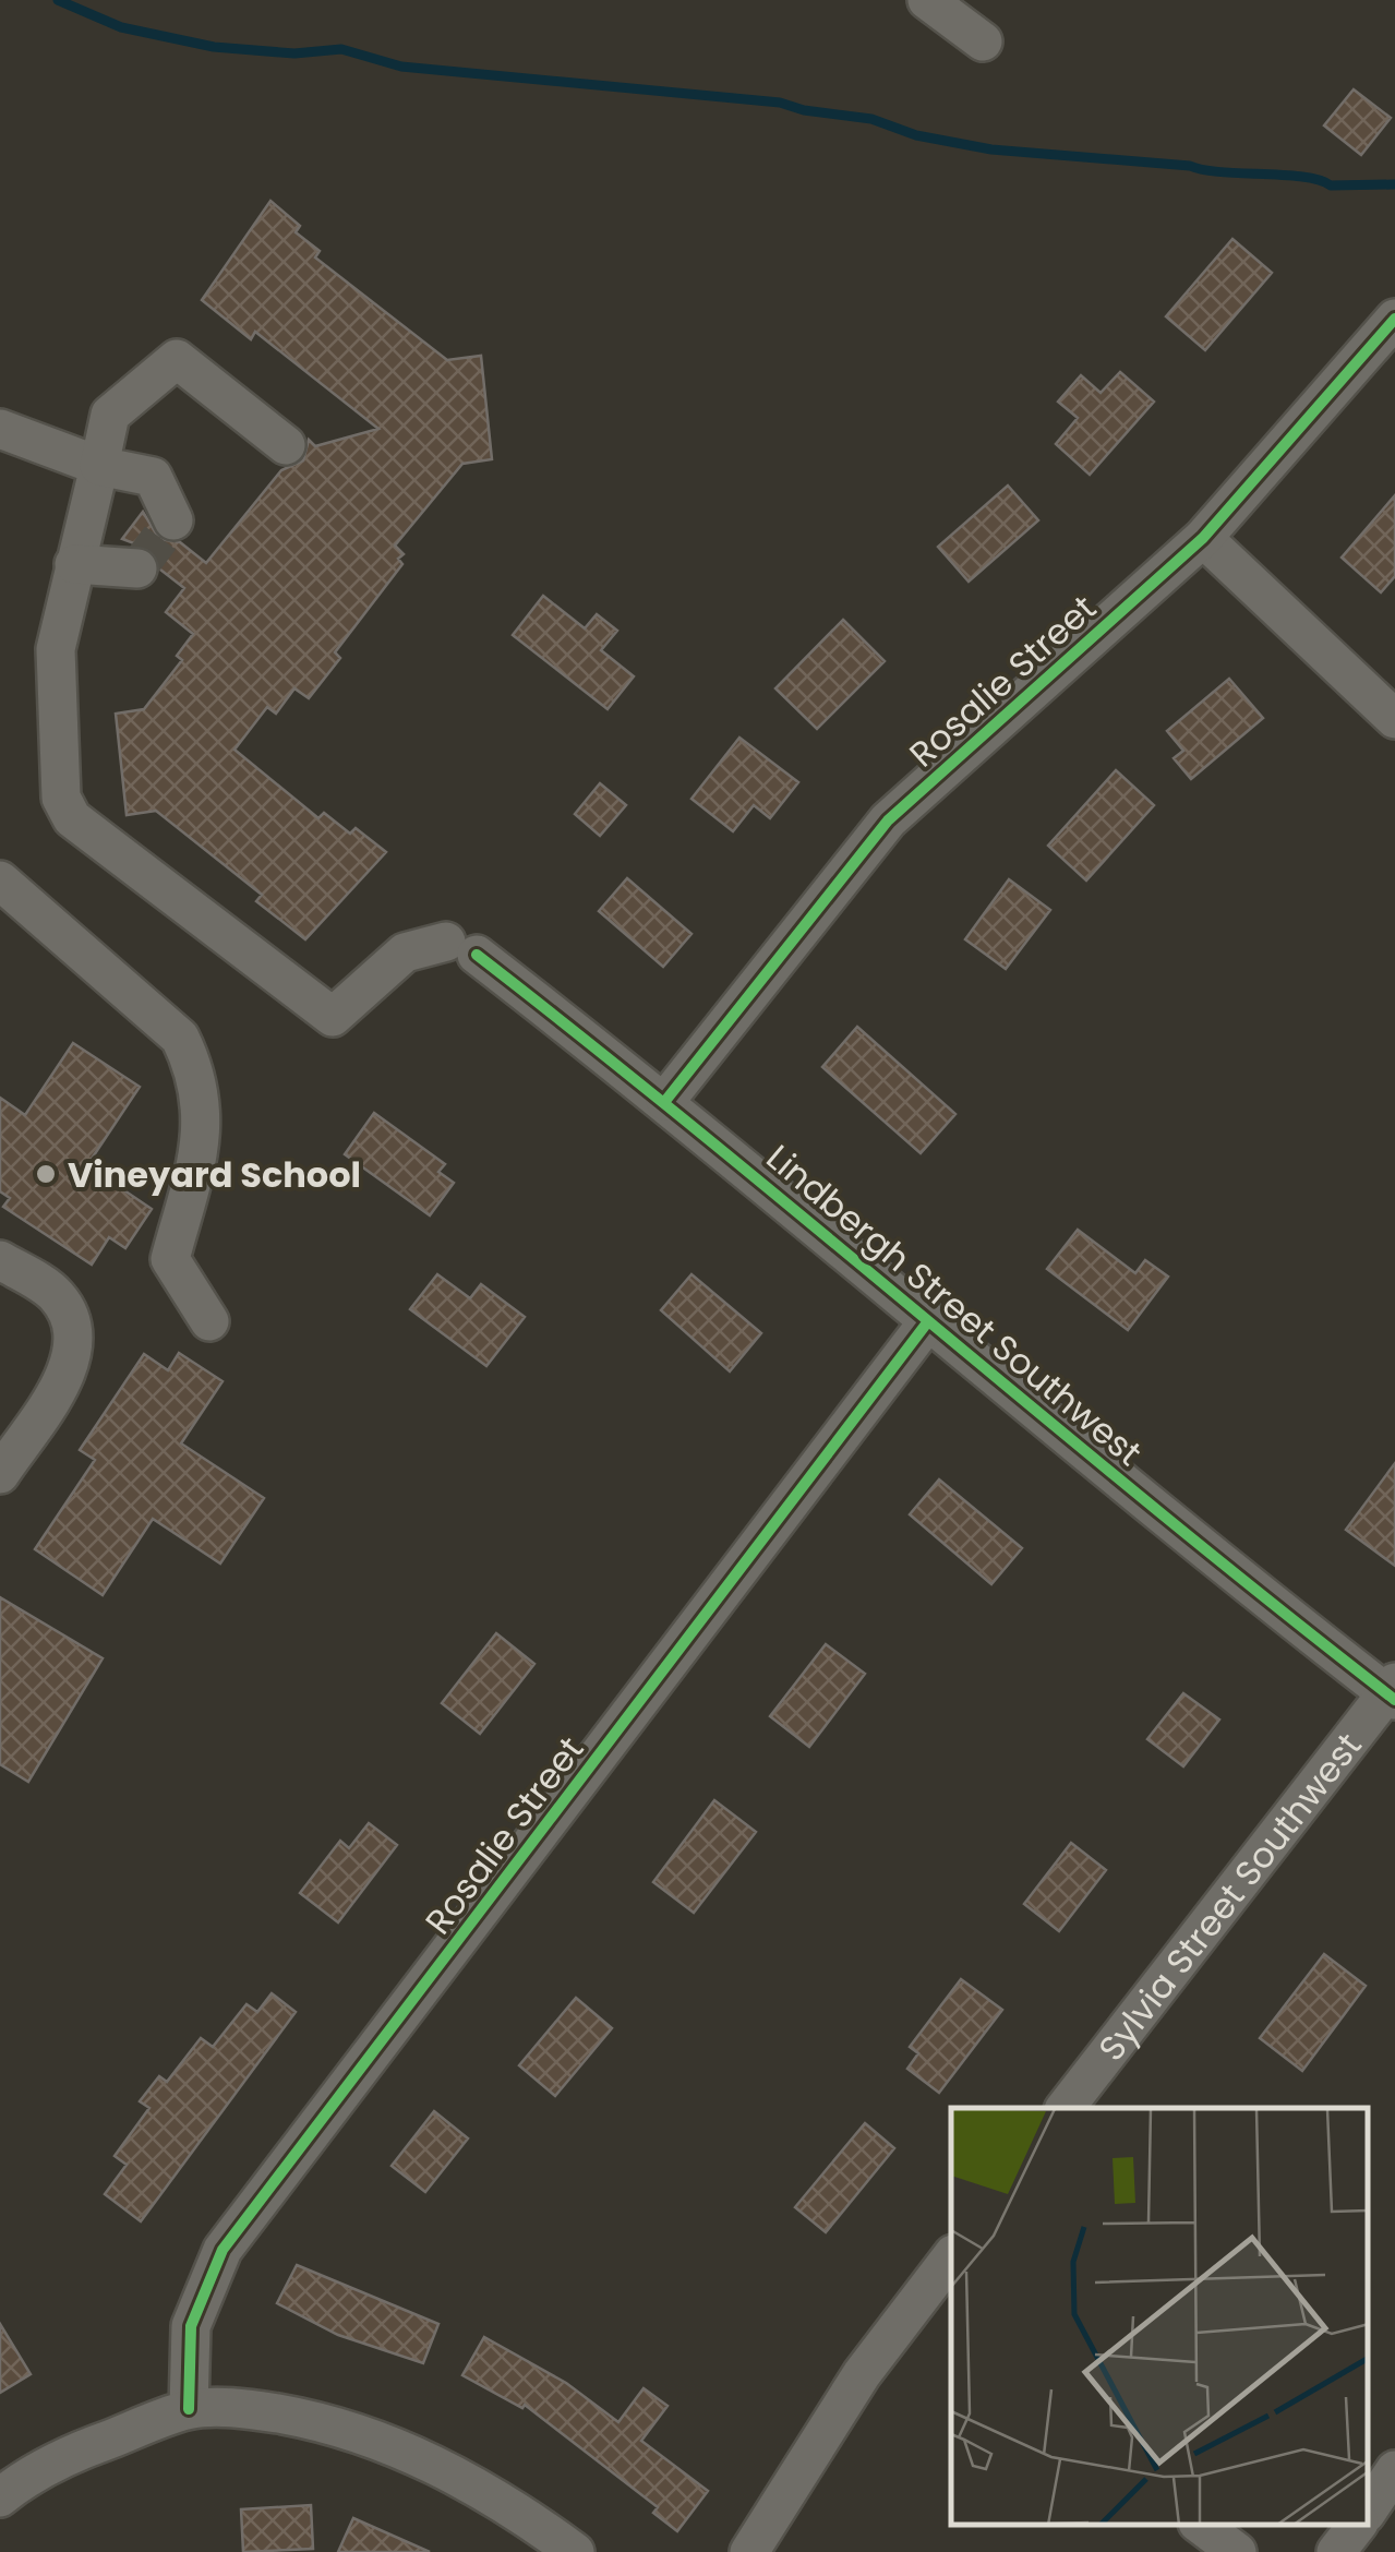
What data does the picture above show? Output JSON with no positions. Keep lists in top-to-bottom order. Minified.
{"streets":{"street":["Rosalie Street","Lindbergh Street Southwest","Sylvia Street Southwest"]},"crossings":[["Rosalie Street","Lindbergh Street Southwest"],["Lindbergh Street Southwest","Sylvia Street Southwest"]],"places":["Vineyard School"]}
